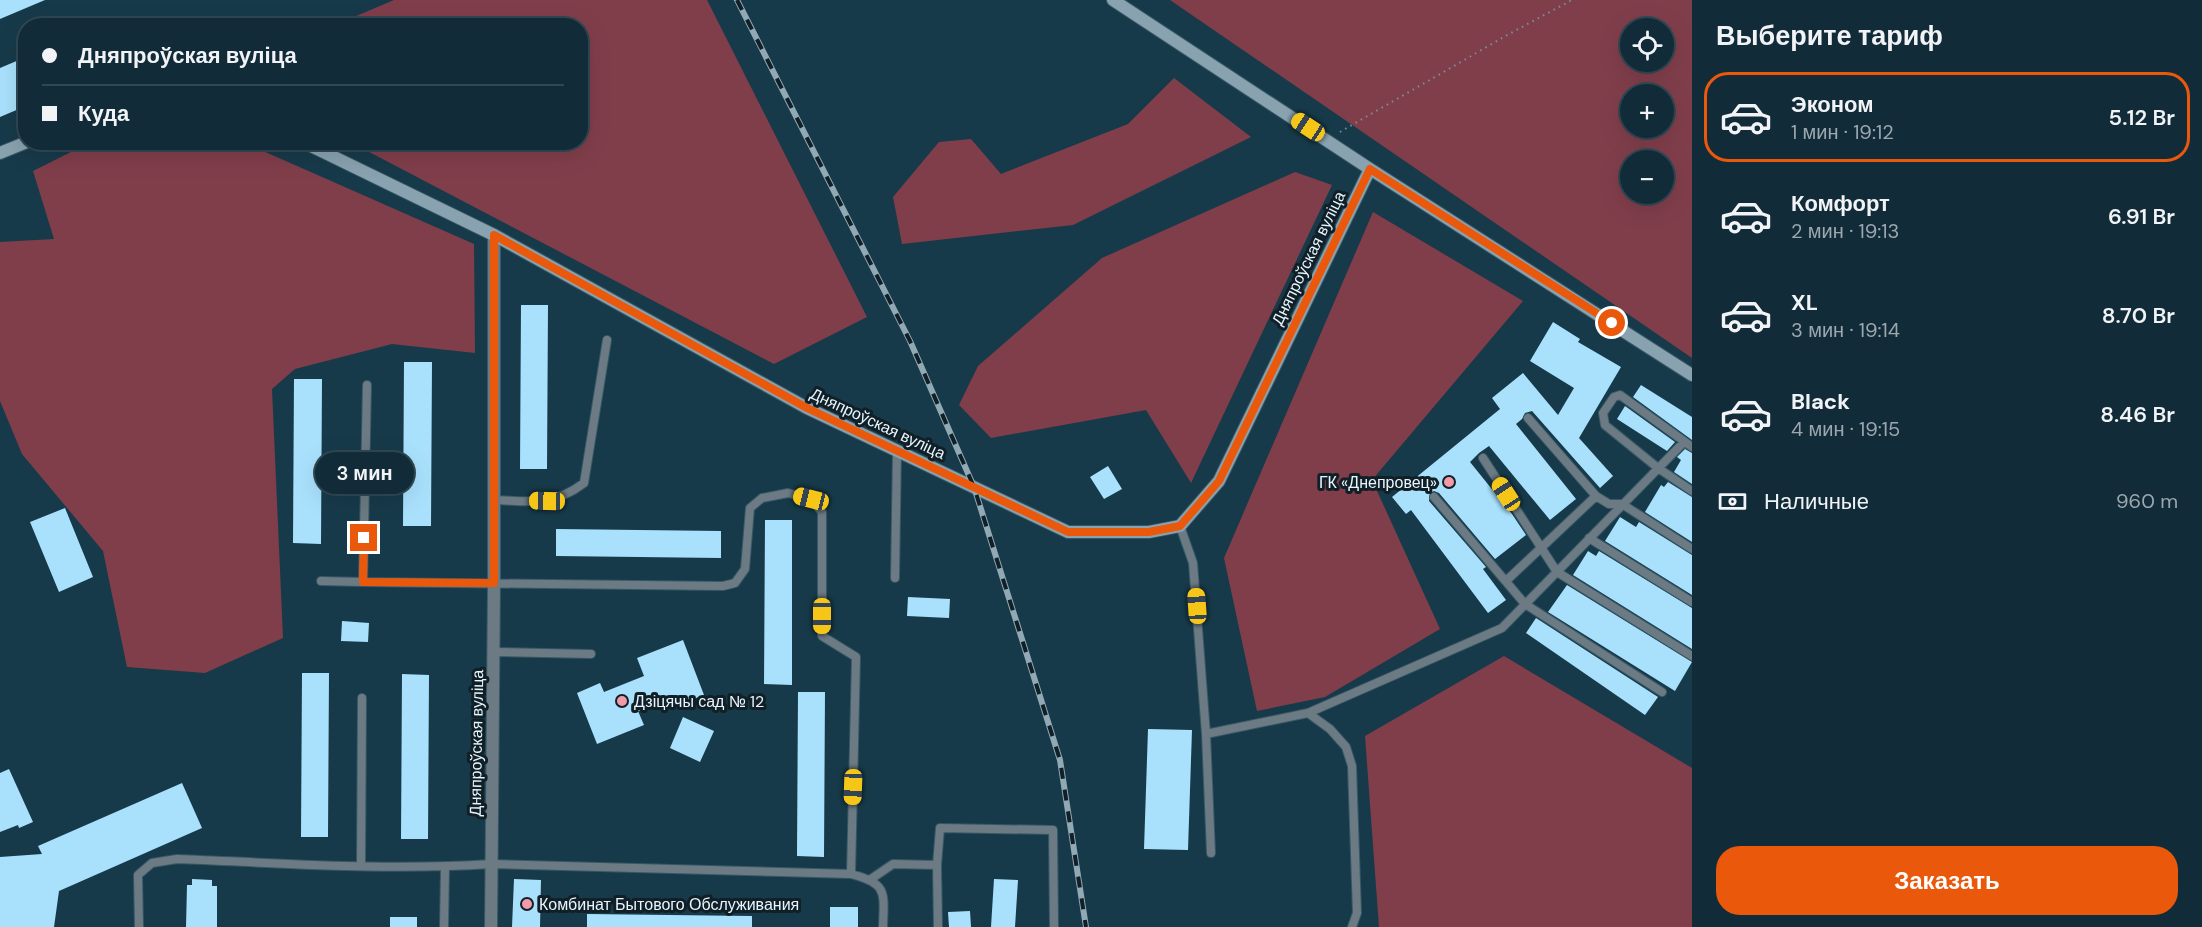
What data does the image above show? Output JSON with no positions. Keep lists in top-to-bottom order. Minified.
{"streets":{"street":["Дняпроўская вуліца"]},"places":["ГК «Днепровец»","Дзіцячы сад № 12","Комбинат Бытового Обслуживания"],"page":{"heading":"Выберите тариф","map_buttons":["+","−"],"banner":["Дняпроўская вуліца","Куда"],"list":[{"name":"Эконом","note":"1 мин · 19:12","value":"5.12 Br"},{"name":"Комфорт","note":"2 мин · 19:13","value":"6.91 Br"},{"name":"XL","note":"3 мин · 19:14","value":"8.70 Br"},{"name":"Black","note":"4 мин · 19:15","value":"8.46 Br"}],"bubble":"3 мин","pay":["Наличные","960 m"],"buttons":"Заказать"}}
